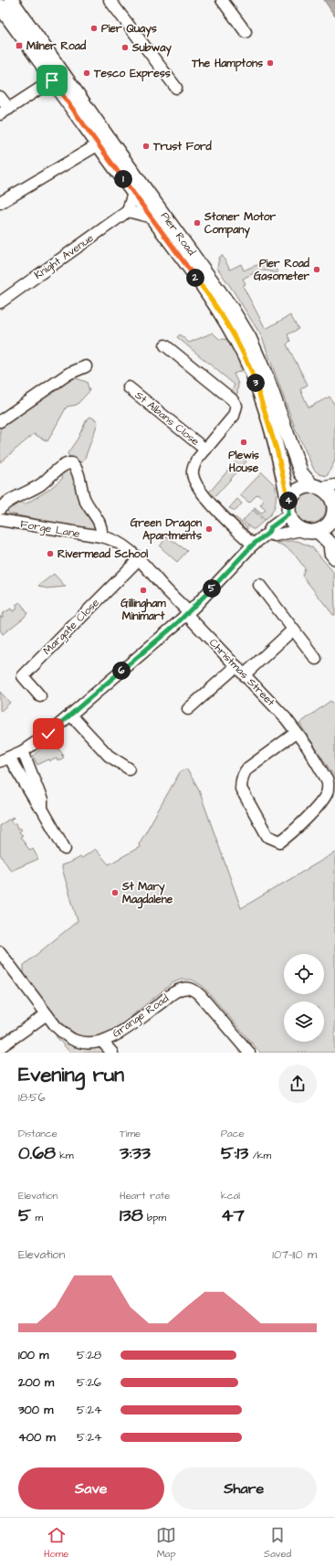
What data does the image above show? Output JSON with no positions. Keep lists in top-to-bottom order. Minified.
{"streets":{"main road":["Pier Road"],"street":["Knight Avenue","St Albans Close","Forge Lane","Margate Close","Christmas Street","Grange Road"]},"crossings":[["Forge Lane","Margate Close"],["Forge Lane","Christmas Street"]],"places":{"other":["Pier Quays","Subway","The Hamptons","Tesco Express","Trust Ford","Stoner Motor Company","Pier Road Gasometer","Plewis House","Green Dragon Apartments","Rivermead School","Gillingham Minimart","St Mary Magdalene"],"transit":["Milner Road"]},"page":{"pins":["1","2","3","4","5","6"],"heading":["Evening run","18:56"],"stats":[["Distance","0.68 km"],["Time","3:33"],["Pace","5:13 /km"],["Elevation","5 m"],["Heart rate","138 bpm"],["kcal","47"]],"chart":["Elevation","107–110 m"],"list":[{"name":"100 m","note":"5:28"},{"name":"200 m","note":"5:26"},{"name":"300 m","note":"5:24"},{"name":"400 m","note":"5:24"}],"buttons":["Save","Share"],"tabs":["Home","Map","Saved"]}}
